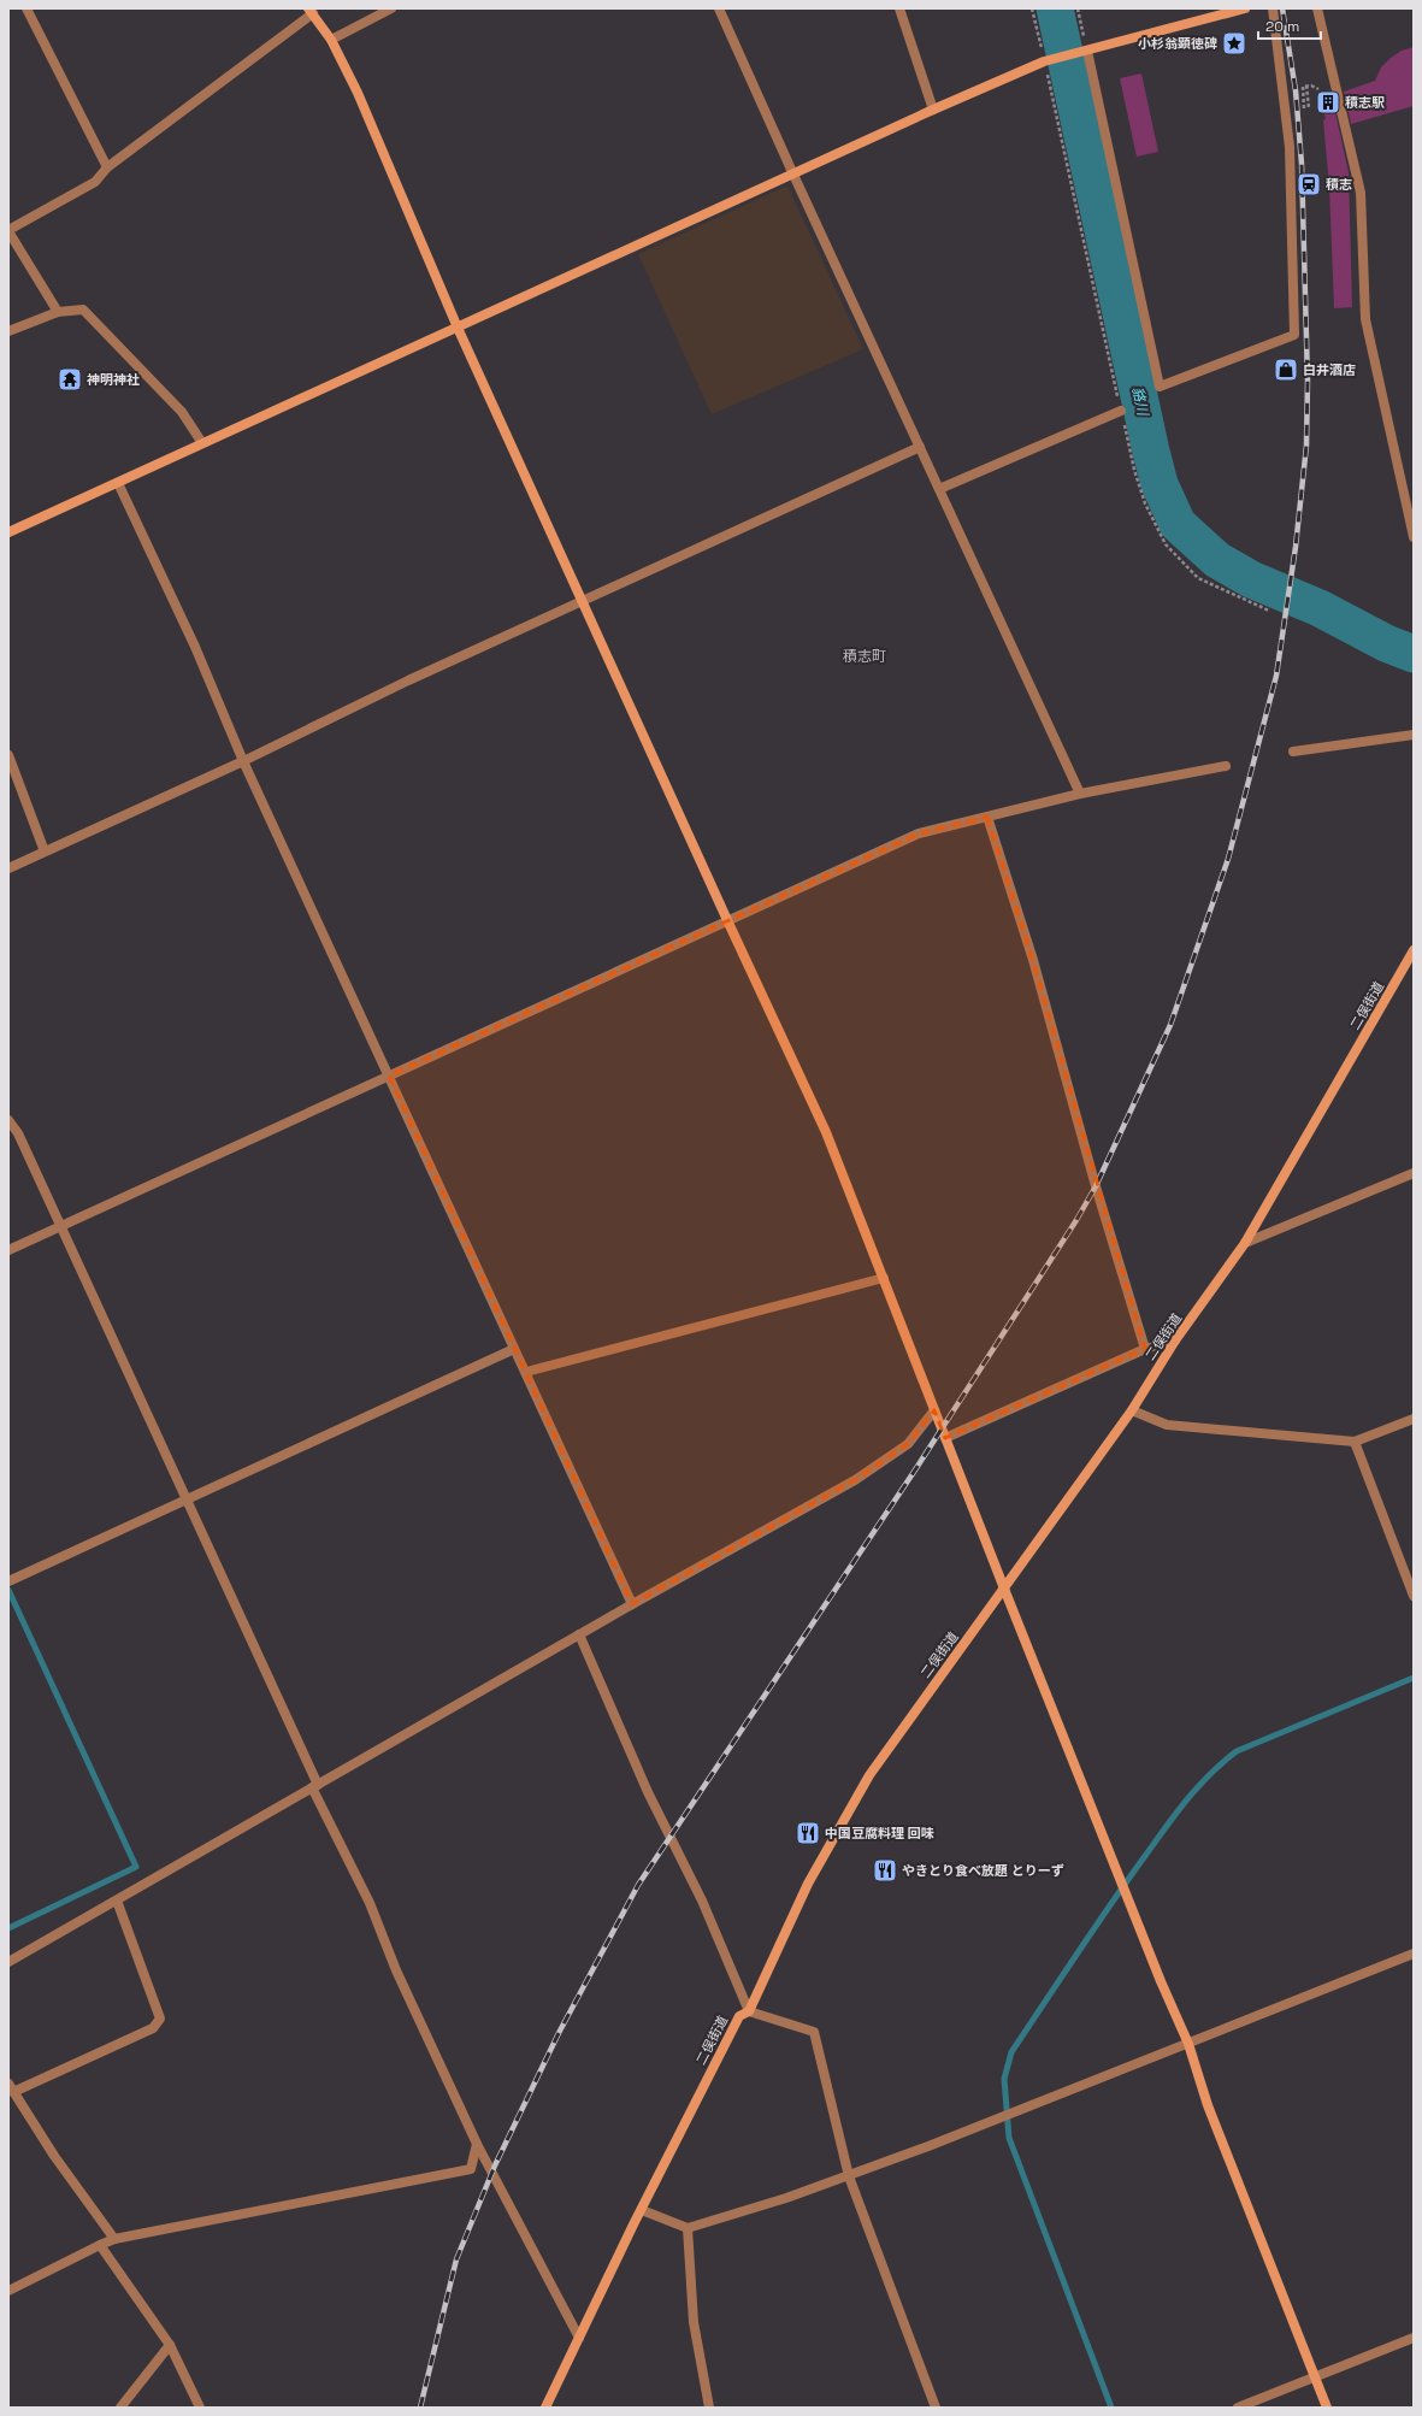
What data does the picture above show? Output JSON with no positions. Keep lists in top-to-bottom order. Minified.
{"streets":{"street":["二俣街道"]},"districts":["積志町"],"water":["貉川"],"places":{"place":["小杉翁顕徳碑"],"building":["積志駅"],"station":["積志"],"shop":["白井酒店"],"temple":["神明神社"],"restaurant":["中国豆腐料理 回味","やきとり食べ放題 とりーず"]},"scale_bar":"20 m"}
